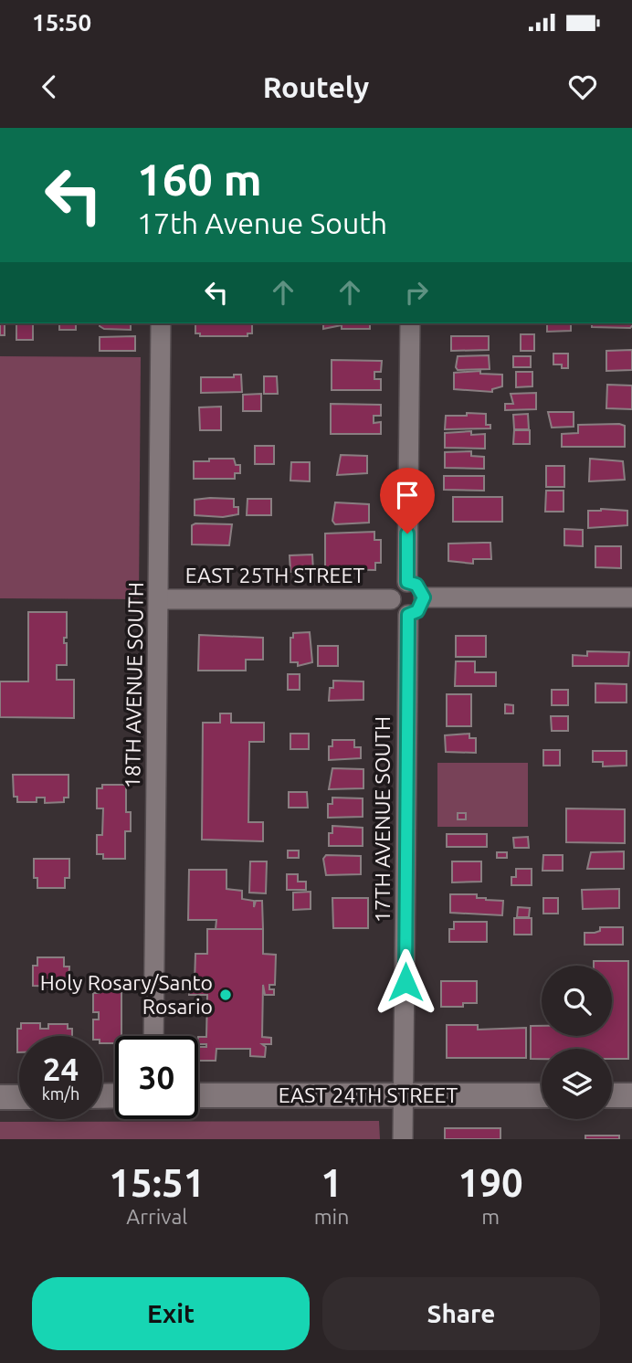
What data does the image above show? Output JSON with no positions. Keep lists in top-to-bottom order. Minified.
{"streets":{"street":["EAST 25TH STREET","18TH AVENUE SOUTH","17TH AVENUE SOUTH","EAST 24TH STREET"]},"crossings":[["EAST 25TH STREET","18TH AVENUE SOUTH"],["EAST 25TH STREET","17TH AVENUE SOUTH"],["17TH AVENUE SOUTH","EAST 24TH STREET"]],"places":["Holy Rosary/Santo Rosario"],"page":{"status":"15:50","header":"Routely","turn":["160 m","17th Avenue South"],"speed":"24 km/h","limit":"30","eta":["15:51","Arrival","1","min","190","m"],"buttons":["Exit","Share"]}}
